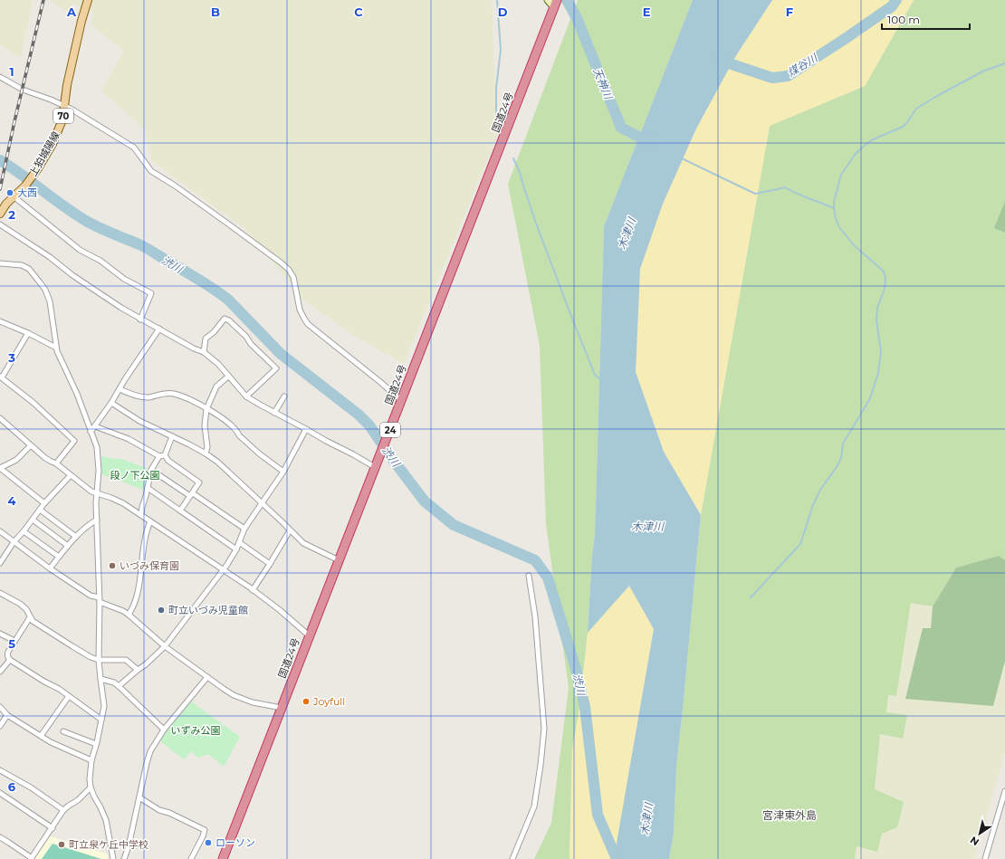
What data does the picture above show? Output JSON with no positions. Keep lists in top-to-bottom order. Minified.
{"streets":{"highway":["国道24号","24"],"main road":["70","上狛城陽線"]},"districts":["宮津東外島"],"water":["煤谷川","天神川","木津川","渋川"],"parks":["段ノ下公園","いずみ公園"],"places":["大西","いづみ保育園","町立いづみ児童館","Joyfull","ローソン","町立泉ケ丘中学校"],"scale_bar":"100 m","north":"bottom left","grid":{"columns":["A","B","C","D","E","F"],"rows":["1","2","3","4","5","6"]}}
